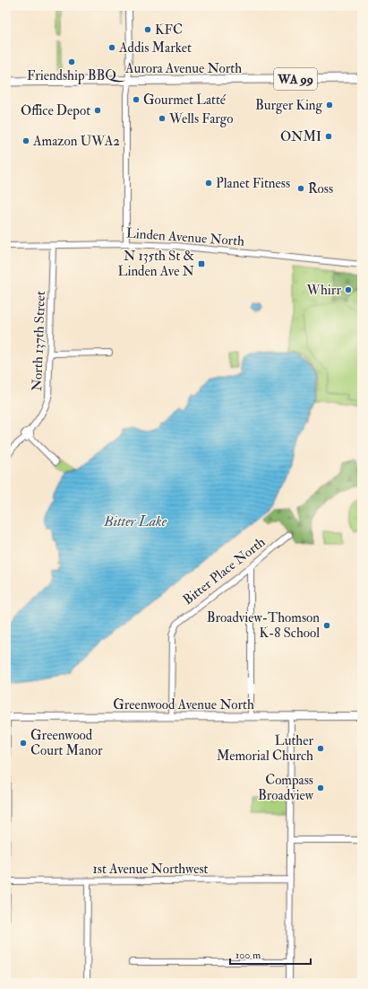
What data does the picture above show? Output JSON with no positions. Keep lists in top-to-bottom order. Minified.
{"streets":{"highway":["Aurora Avenue North","WA 99"],"main road":["Greenwood Avenue North"],"street":["Linden Avenue North","North 137th Street","Bitter Place North","1st Avenue Northwest"]},"crossings":[["Linden Avenue North","North 137th Street"],["Bitter Place North","Greenwood Avenue North"]],"water":["Bitter Lake"],"places":{"other":["KFC","Addis Market","Friendship BBQ","Gourmet Latté","Burger King","Office Depot","Wells Fargo","ONMI","Amazon UWA2","Planet Fitness","Ross","Whirr","Broadview-Thomson K-8 School","Greenwood Court Manor","Luther Memorial Church","Compass Broadview"],"transit":["N 135th St & Linden Ave N"]},"scale_bar":"100 m"}
